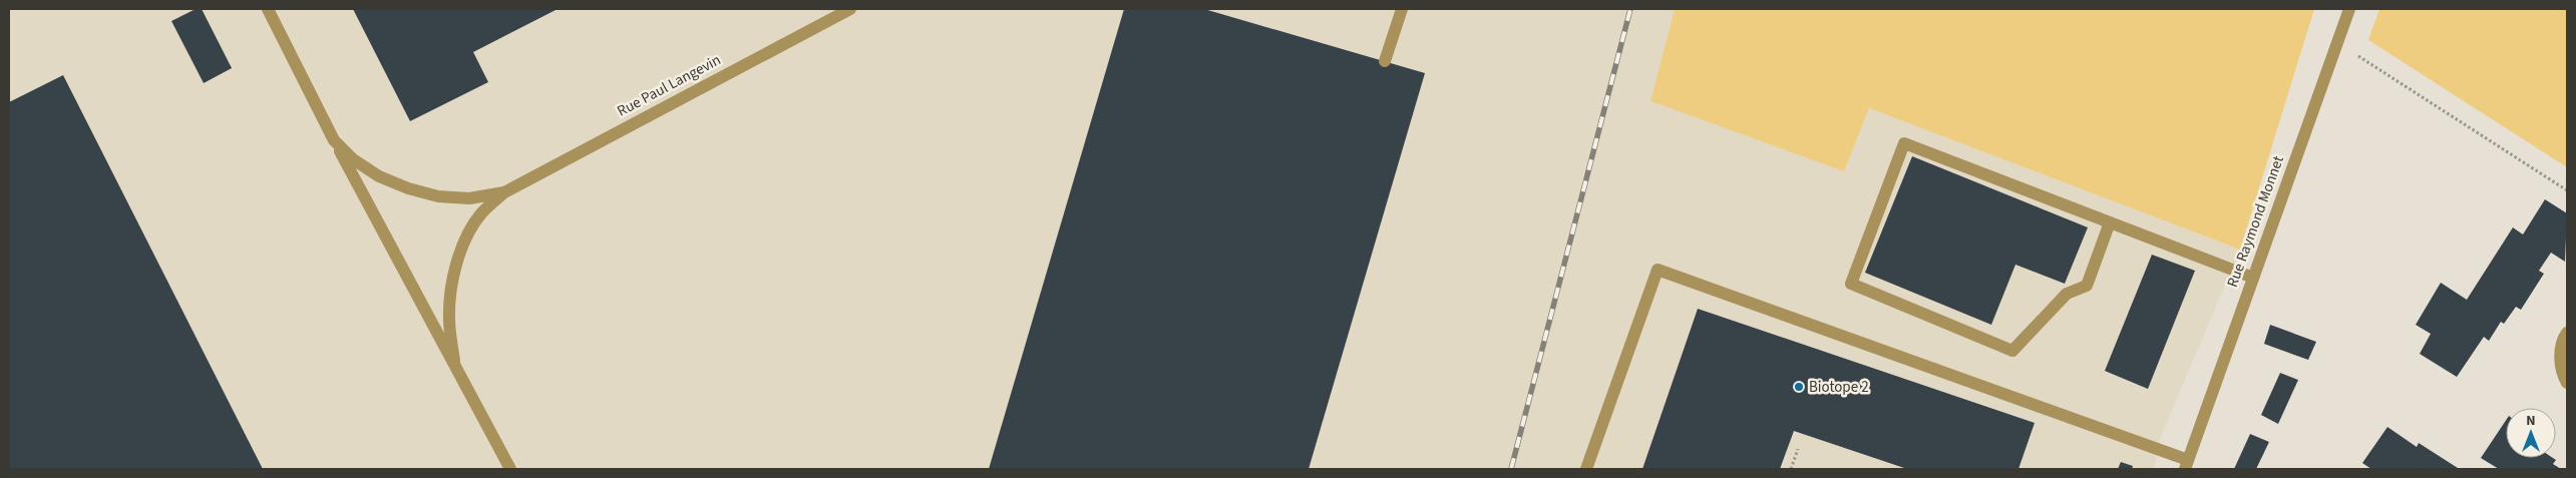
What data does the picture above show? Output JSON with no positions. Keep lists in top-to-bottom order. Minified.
{"streets":{"street":["Rue Paul Langevin","Rue Raymond Monnet"]},"places":["Biotope 2"],"north":"top"}
